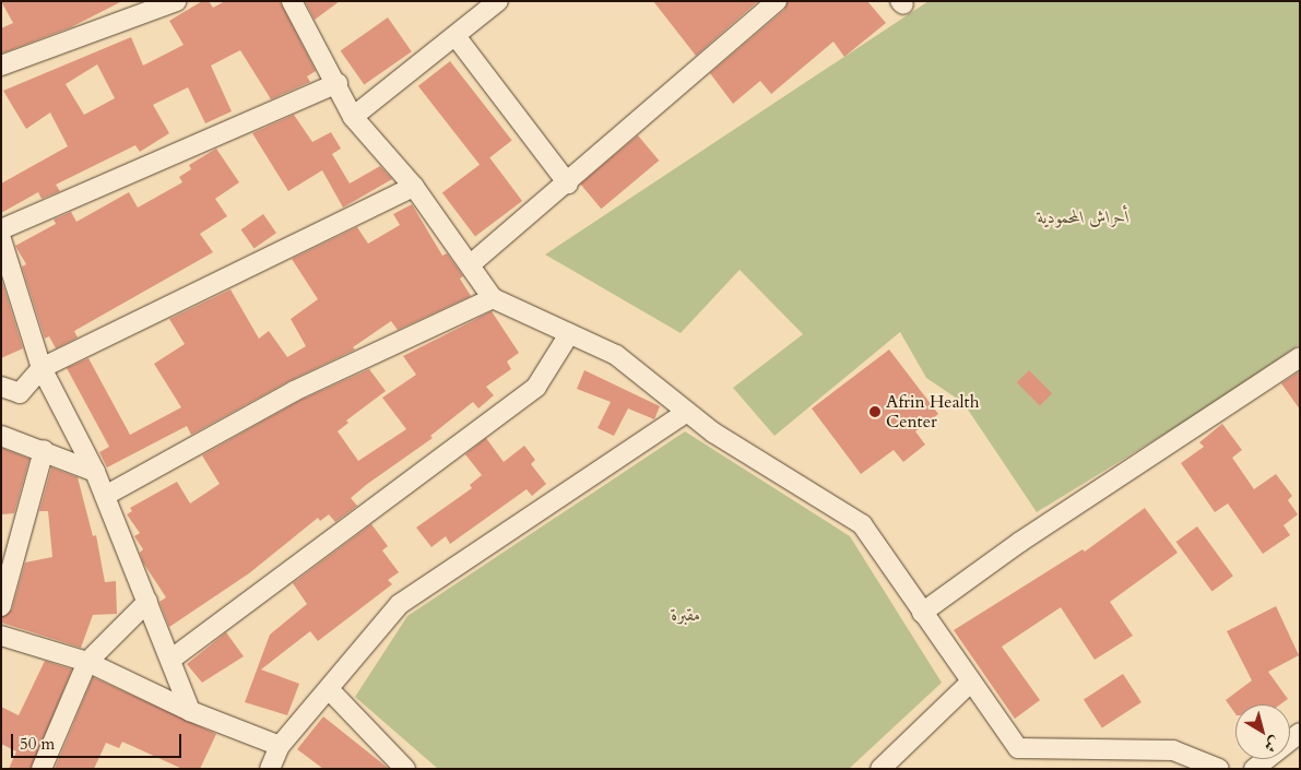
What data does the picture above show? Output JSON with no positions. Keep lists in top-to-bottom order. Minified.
{"parks":["أحراش المحمودية","مقبرة"],"places":["Afrin Health Center"],"scale_bar":"50 m","north":"bottom right"}
